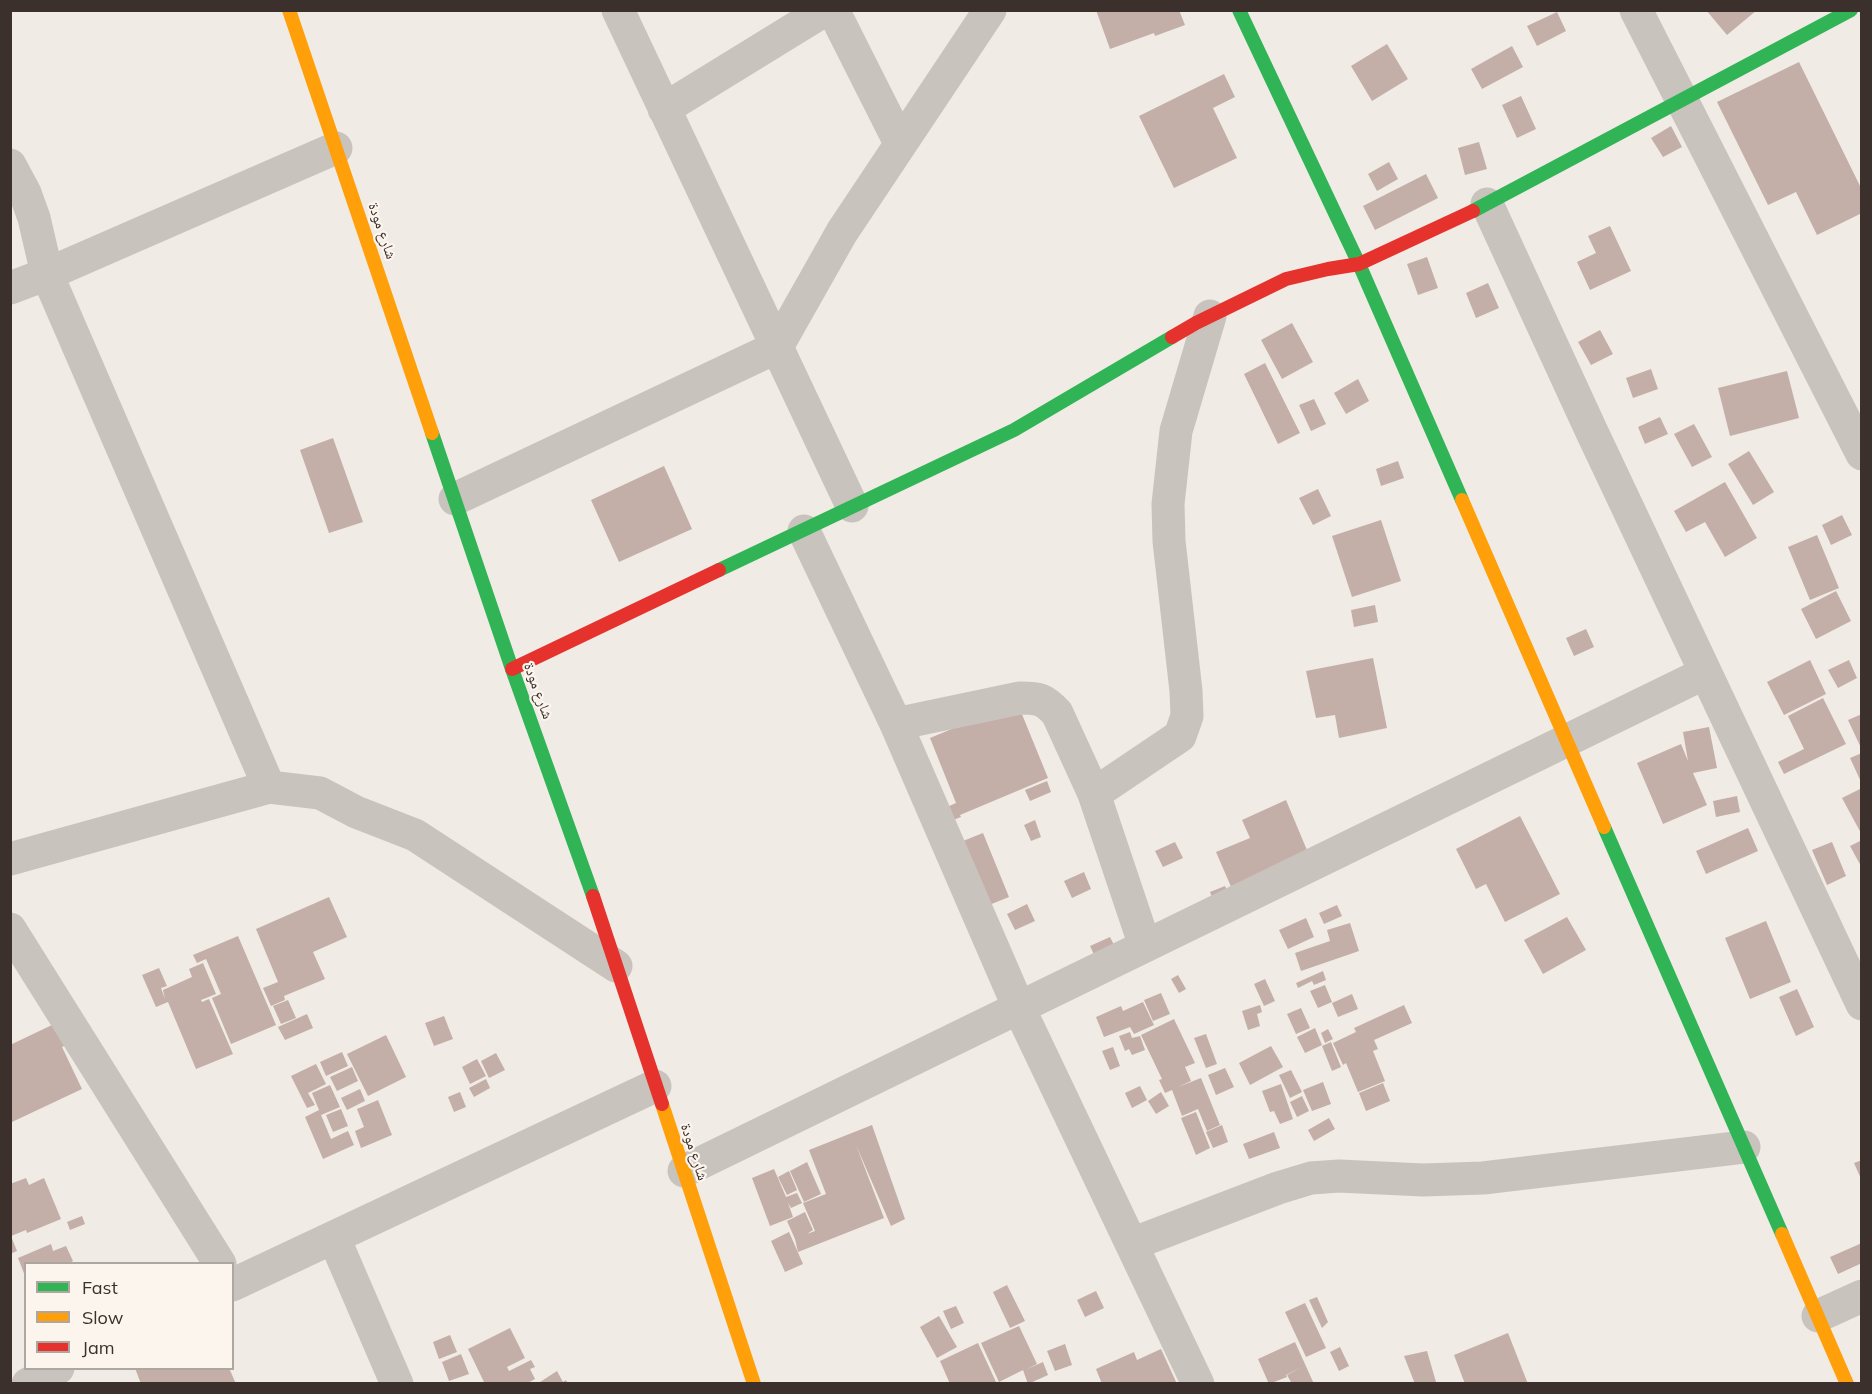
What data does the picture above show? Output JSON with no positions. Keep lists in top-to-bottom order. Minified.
{"streets":{"street":["شارع مودة"]},"legend":["Fast","Slow","Jam"]}
